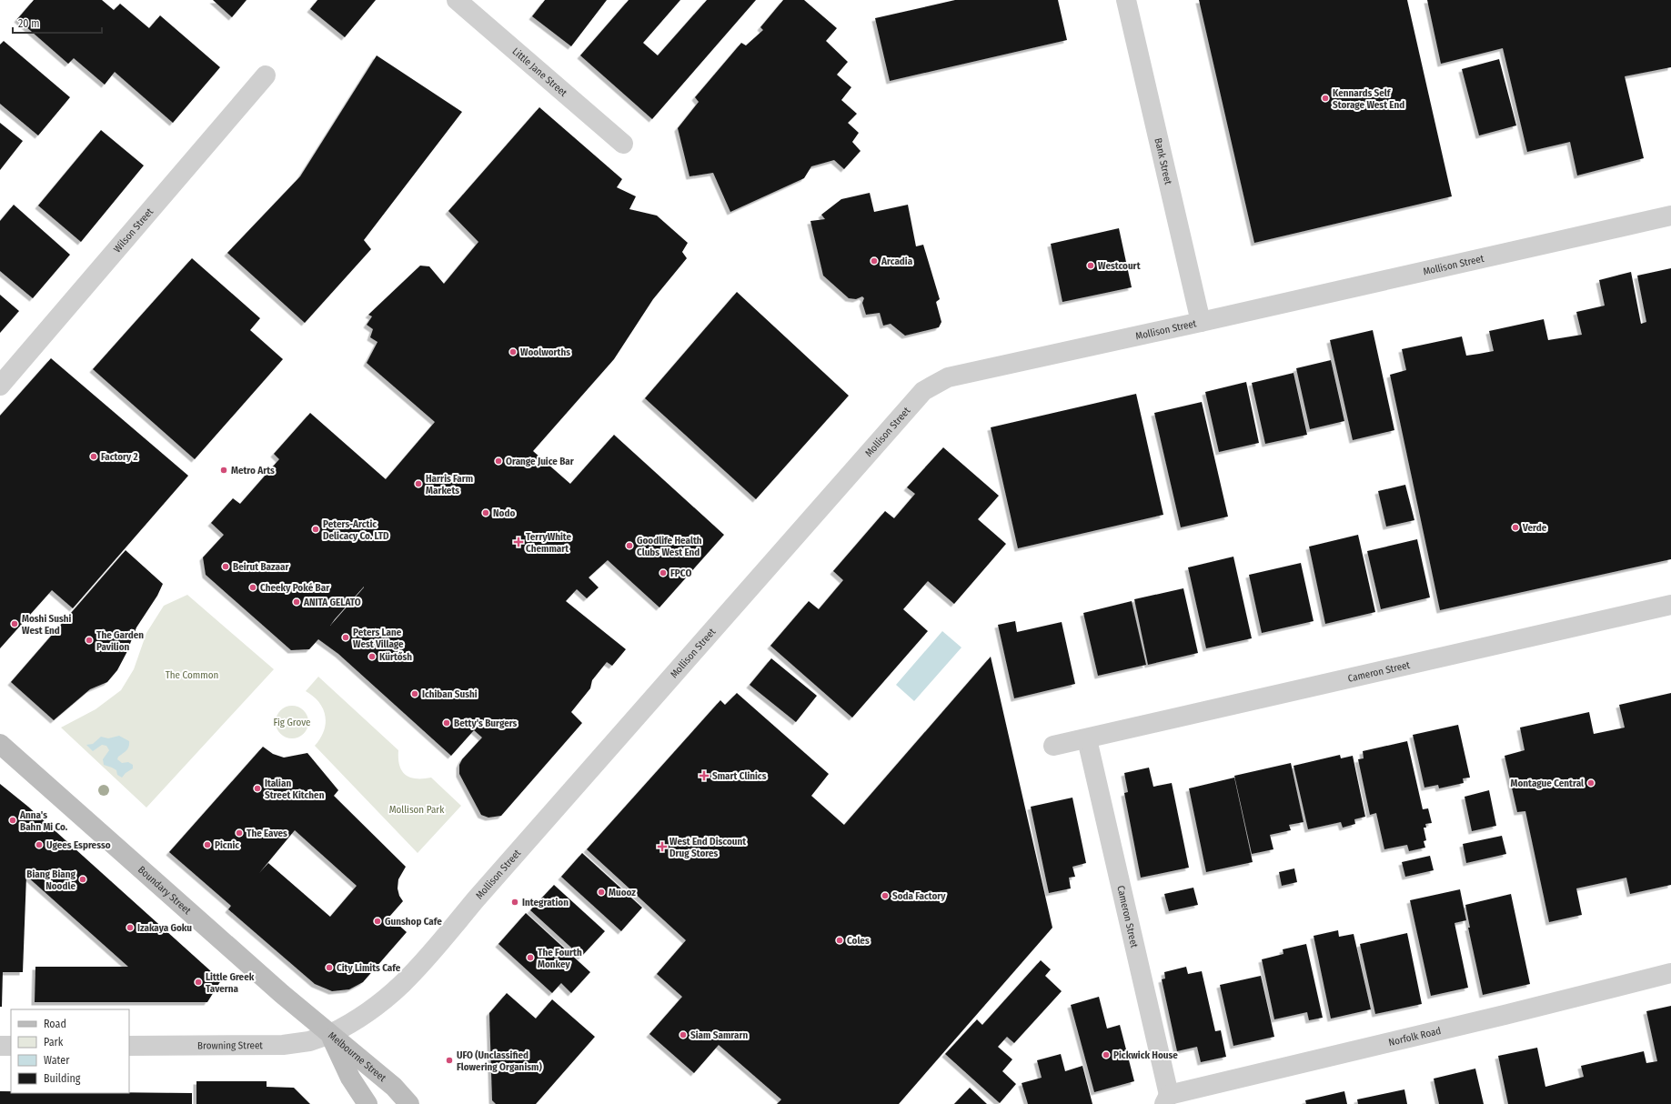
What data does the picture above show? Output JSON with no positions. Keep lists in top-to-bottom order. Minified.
{"streets":{"main road":["Boundary Street","Melbourne Street"],"street":["Little Jane Street","Bank Street","Wilson Street","Mollison Street","Cameron Street","Norfolk Road","Browning Street"]},"crossings":[["Bank Street","Mollison Street"],["Mollison Street","Boundary Street"],["Mollison Street","Browning Street"],["Mollison Street","Melbourne Street"],["Cameron Street","Norfolk Road"],["Boundary Street","Browning Street"],["Boundary Street","Melbourne Street"],["Browning Street","Melbourne Street"]],"parks":["The Common","Fig Grove","Mollison Park"],"places":{"other":["Kennards Self Storage West End","Arcadia","Westcourt","Woolworths","Factory 2","Orange Juice Bar","Metro Arts","Harris Farm Markets","Nodo","Verde","Peters-Arctic Delicacy Co. LTD","Goodlife Health Clubs West End","Beirut Bazaar","FPCO","Cheeky Poké Bar","ANITA GELATO","Moshi Sushi West End","Peters Lane West Village","The Garden Pavilion","Kürtősh","Ichiban Sushi","Betty's Burgers","Montague Central","Italian Street Kitchen","Anna's Bahn Mi Co.","The Eaves","Ugees Espresso","Picnic","Biang Biang Noodle","Muooz","Soda Factory","Integration","Gunshop Cafe","Izakaya Goku","Coles","The Fourth Monkey","City Limits Cafe","Little Greek Taverna","Siam Samrarn","Pickwick House","UFO (Unclassified Flowering Organism)"],"health":["TerryWhite Chemmart","Smart Clinics","West End Discount Drug Stores"]},"legend":["Road","Park","Water","Building"],"scale_bar":"20 m"}
